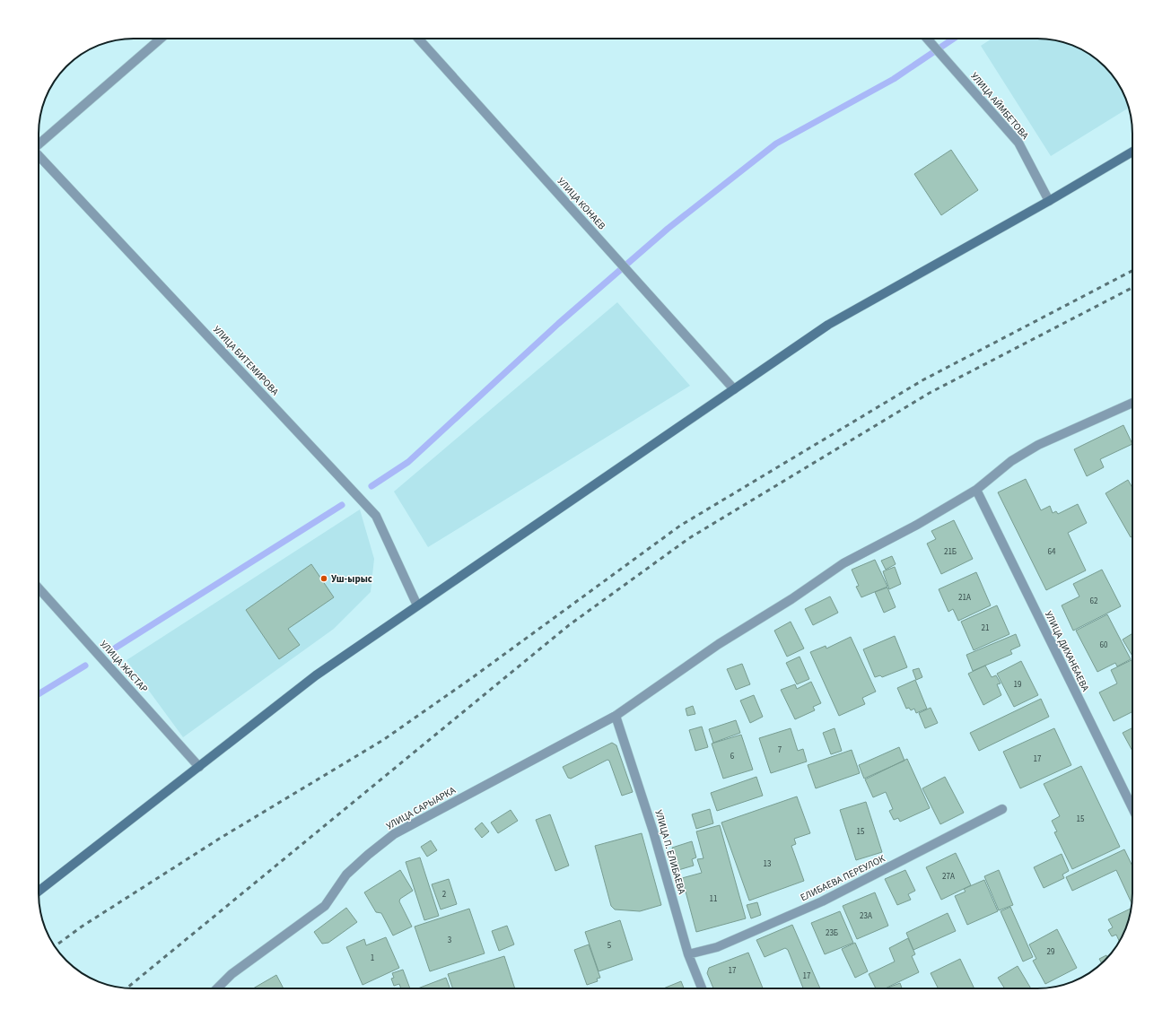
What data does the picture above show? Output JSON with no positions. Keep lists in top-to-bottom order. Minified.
{"streets":{"street":["УЛИЦА АЙМБЕТОВА","УЛИЦА КОНАЕВ","УЛИЦА БИТЕМИРОВА","УЛИЦА ДИХАНБАЕВА","УЛИЦА ЖАСТАР","УЛИЦА САРЫАРКА","УЛИЦА П. ЕЛИБАЕВА","ЕЛИБАЕВА ПЕРЕУЛОК"]},"crossings":[["УЛИЦА ДИХАНБАЕВА","УЛИЦА САРЫАРКА"],["УЛИЦА САРЫАРКА","УЛИЦА П. ЕЛИБАЕВА"],["УЛИЦА П. ЕЛИБАЕВА","ЕЛИБАЕВА ПЕРЕУЛОК"]],"places":["Уш-ырыс"],"house_numbers":["21Б","64","21А","62","21","60","19","7","6","17","15","15","13","27А","2","11","23А","23Б","3","5","29","1","17","17"]}
